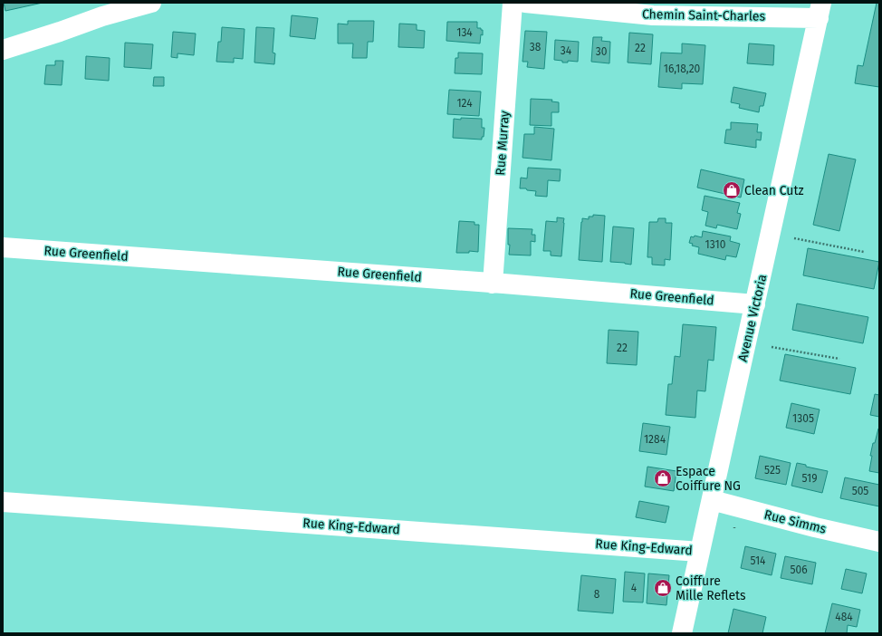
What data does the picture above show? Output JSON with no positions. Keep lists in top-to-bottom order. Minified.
{"streets":{"street":["Chemin Saint-Charles","Rue Murray","Rue Greenfield","Avenue Victoria","Rue Simms","Rue King-Edward"]},"crossings":[["Chemin Saint-Charles","Avenue Victoria"],["Rue Murray","Rue Greenfield"],["Rue Greenfield","Avenue Victoria"],["Avenue Victoria","Rue Simms"],["Avenue Victoria","Rue King-Edward"]],"places":{"shop":["Clean Cutz","Espace Coiffure NG","Coiffure Mille Reflets"]},"house_numbers":["134","38","22","34","30","16,18,20","124","1310","22","1305","1284","525","519","505","514","506","4","8","484"]}
